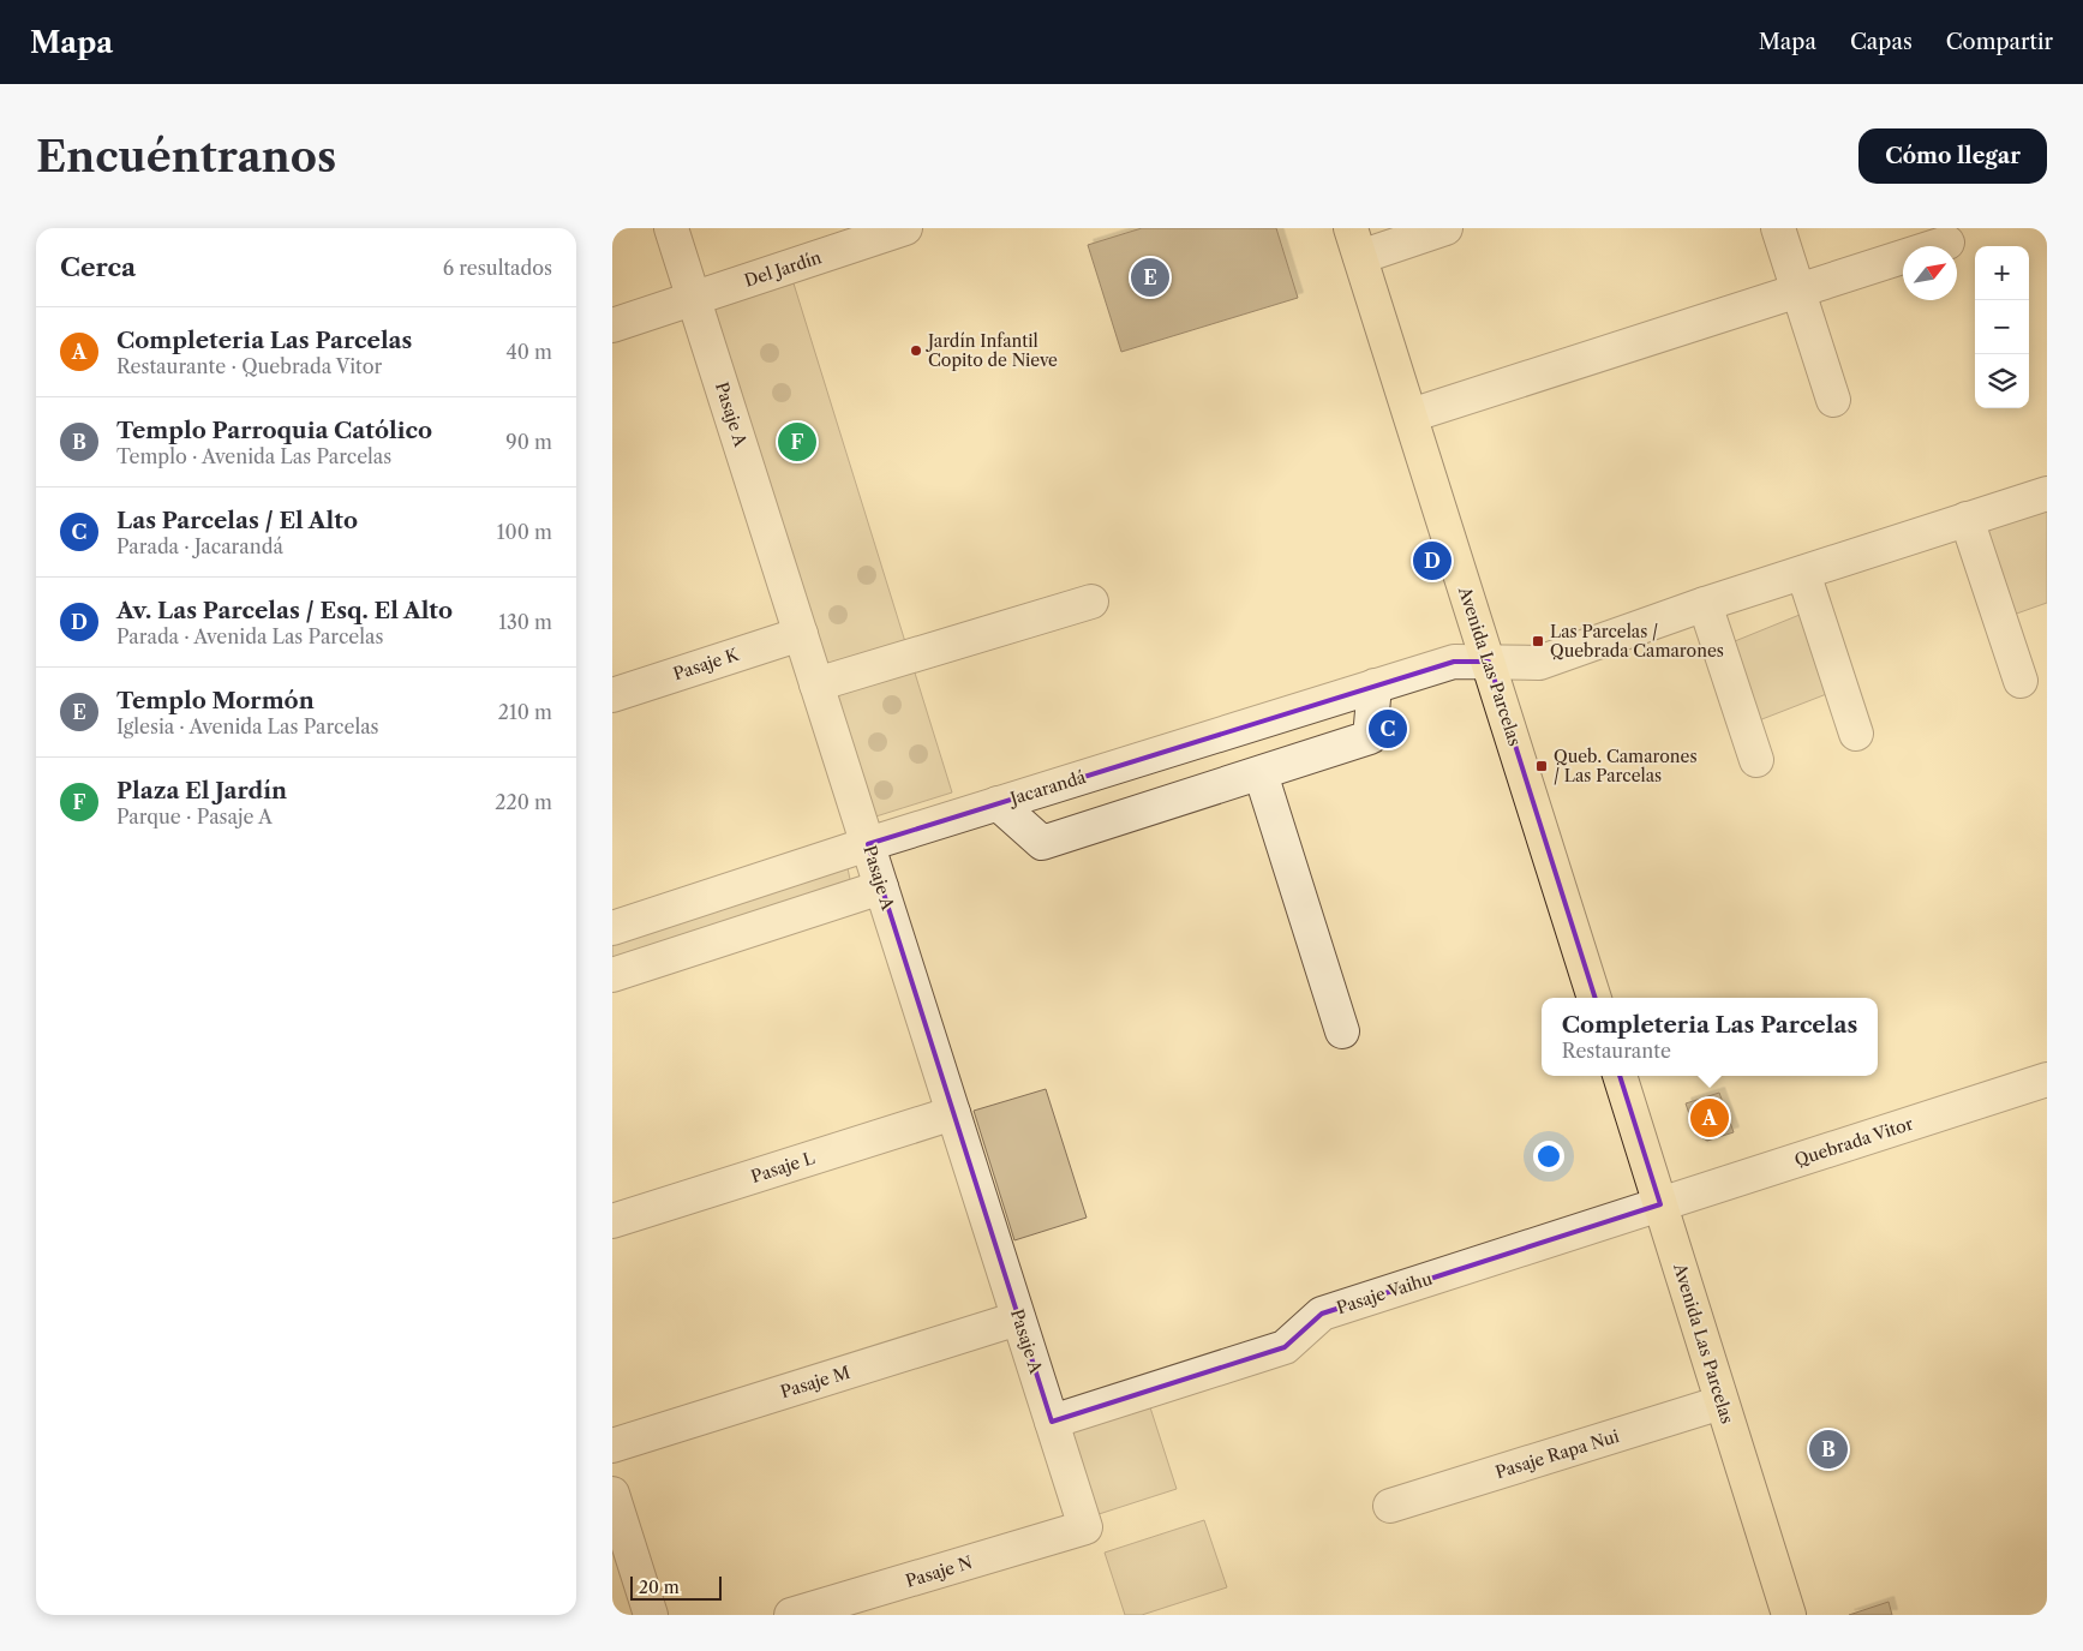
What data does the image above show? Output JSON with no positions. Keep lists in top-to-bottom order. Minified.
{"streets":{"main road":["Avenida Las Parcelas"],"street":["Del Jardín","Pasaje A","Pasaje K","Jacarandá","Quebrada Vitor","Pasaje L","Pasaje Vaihu","Pasaje M","Pasaje Rapa Nui","Pasaje N"]},"crossings":[["Del Jardín","Pasaje A"],["Pasaje A","Pasaje K"],["Pasaje A","Jacarandá"],["Pasaje A","Pasaje L"],["Pasaje A","Pasaje Vaihu"],["Pasaje A","Pasaje M"],["Pasaje A","Pasaje N"],["Avenida Las Parcelas","Jacarandá"],["Avenida Las Parcelas","Quebrada Vitor"],["Avenida Las Parcelas","Pasaje Vaihu"],["Avenida Las Parcelas","Pasaje Rapa Nui"],["Quebrada Vitor","Pasaje Vaihu"]],"places":{"other":["Jardín Infantil Copito de Nieve"],"transit":["Las Parcelas / Quebrada Camarones","Queb. Camarones / Las Parcelas"]},"scale_bar":"20 m","north":"top right","page":{"header":"Mapa","nav":["Mapa","Capas","Compartir"],"buttons":"Cómo llegar","title":"Encuéntranos","heading":["Cerca","6 resultados"],"map_buttons":["+","−"],"pins":["E","F","D","C","A","B"],"list":[{"mark":"A","name":"Completeria Las Parcelas","note":"Restaurante · Quebrada Vitor","value":"40 m"},{"mark":"B","name":"Templo Parroquia Católico","note":"Templo · Avenida Las Parcelas","value":"90 m"},{"mark":"C","name":"Las Parcelas / El Alto","note":"Parada · Jacarandá","value":"100 m"},{"mark":"D","name":"Av. Las Parcelas / Esq. El Alto","note":"Parada · Avenida Las Parcelas","value":"130 m"},{"mark":"E","name":"Templo Mormón","note":"Iglesia · Avenida Las Parcelas","value":"210 m"},{"mark":"F","name":"Plaza El Jardín","note":"Parque · Pasaje A","value":"220 m"}],"popup":["Completeria Las Parcelas","Restaurante"],"scale":"20 m"}}
